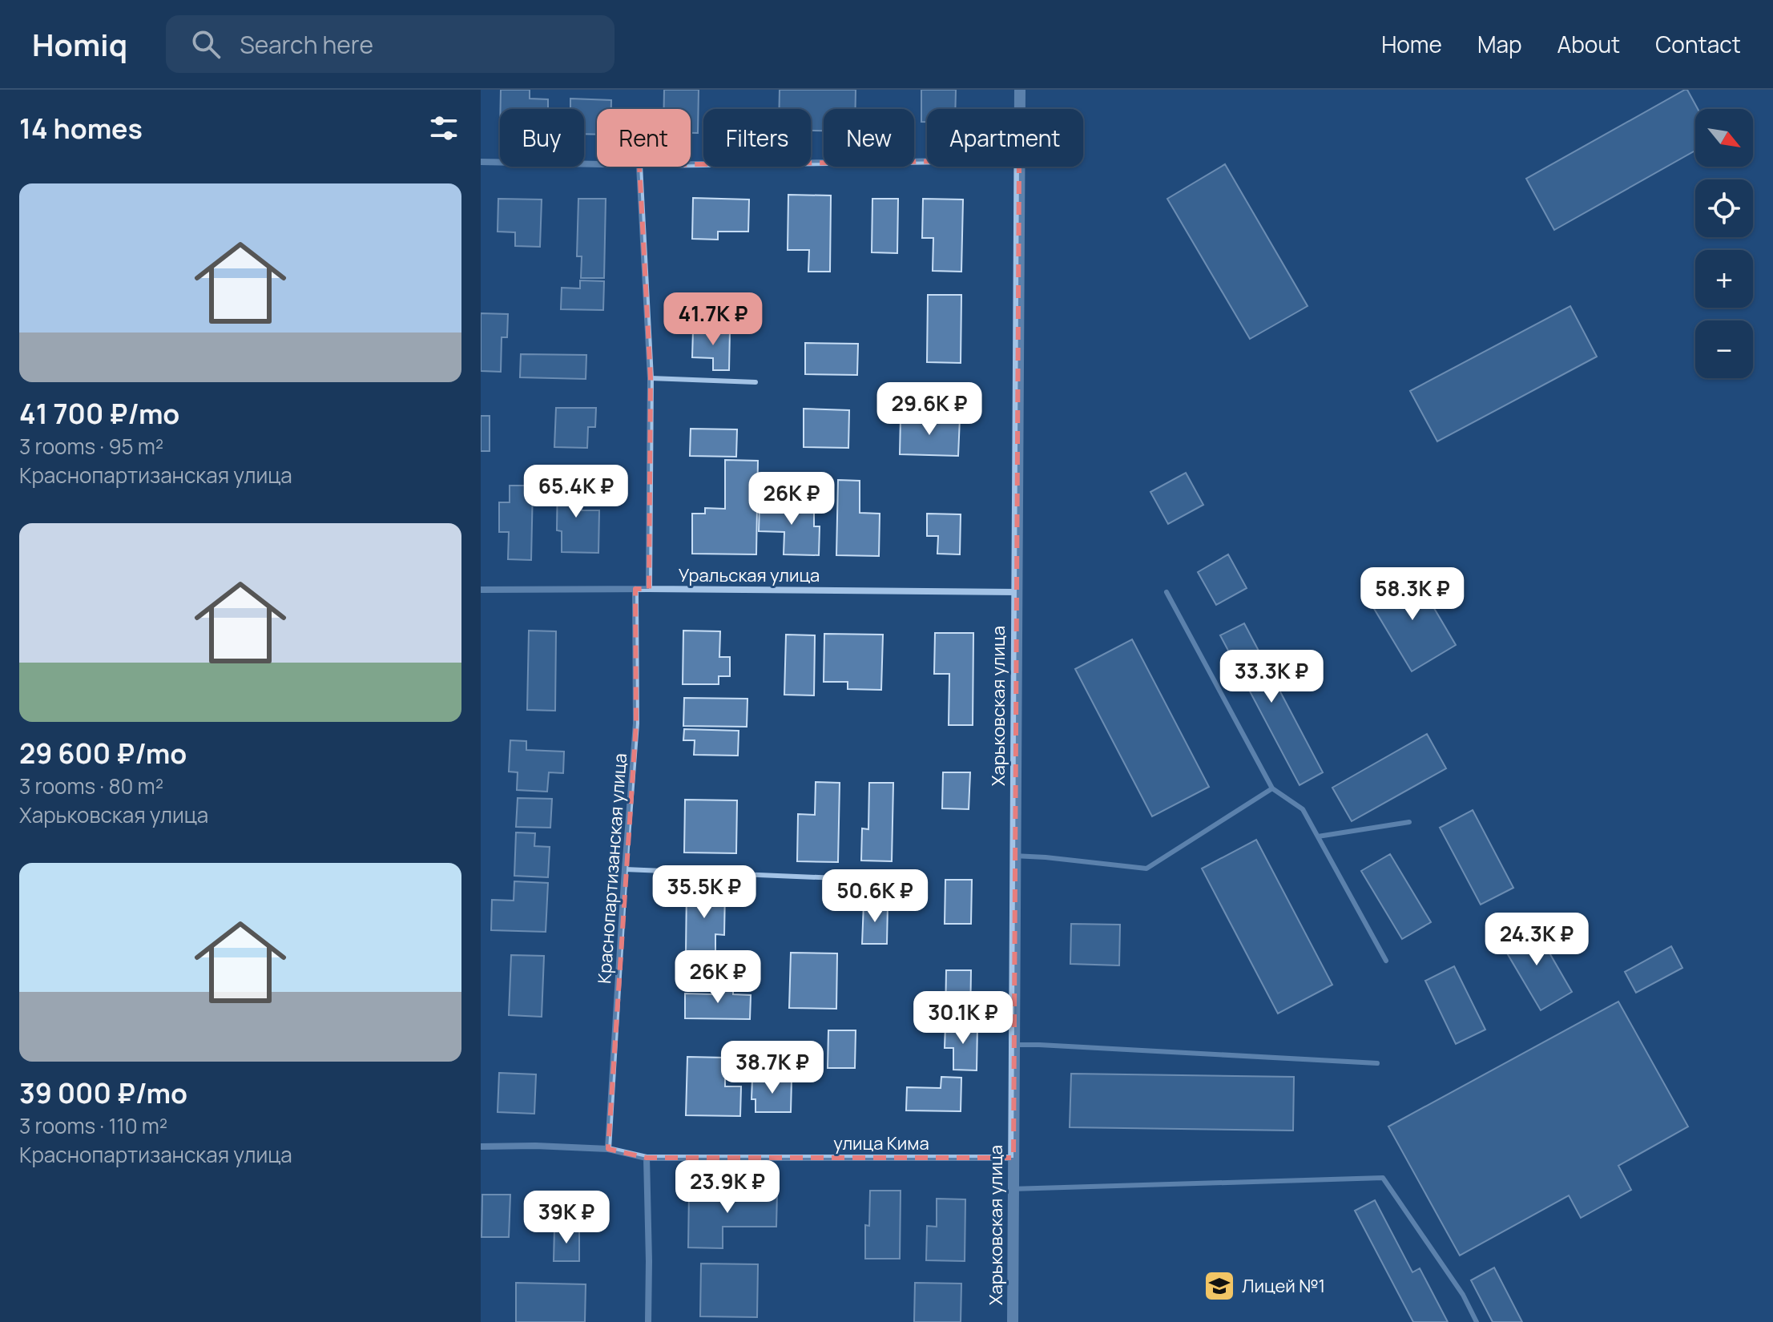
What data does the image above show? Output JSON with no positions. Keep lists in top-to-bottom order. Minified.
{"streets":{"street":["Уральская улица","Харьковская улица","Краснопартизанская улица","улица Кима"]},"crossings":[["Уральская улица","Харьковская улица"],["Уральская улица","Краснопартизанская улица"],["Харьковская улица","улица Кима"],["Краснопартизанская улица","улица Кима"]],"places":{"school or university":["Лицей №1"]},"north":"bottom right","page":{"header":"Homiq","search":"Search here","nav":["Home","Map","About","Contact"],"heading":"14 homes","map_buttons":["+","−"],"chip":["Buy","Rent","Filters","New","Apartment"],"list":[{"name":"41 700 ₽/mo","note":"3 rooms · 95 m² · Краснопартизанская улица"},{"name":"29 600 ₽/mo","note":"3 rooms · 80 m² · Харьковская улица"},{"name":"39 000 ₽/mo","note":"3 rooms · 110 m² · Краснопартизанская улица"}],"price":["41.7K ₽","29.6K ₽","65.4K ₽","26K ₽","58.3K ₽","33.3K ₽","35.5K ₽","50.6K ₽","24.3K ₽","26K ₽","30.1K ₽","38.7K ₽","23.9K ₽","39K ₽"]}}
